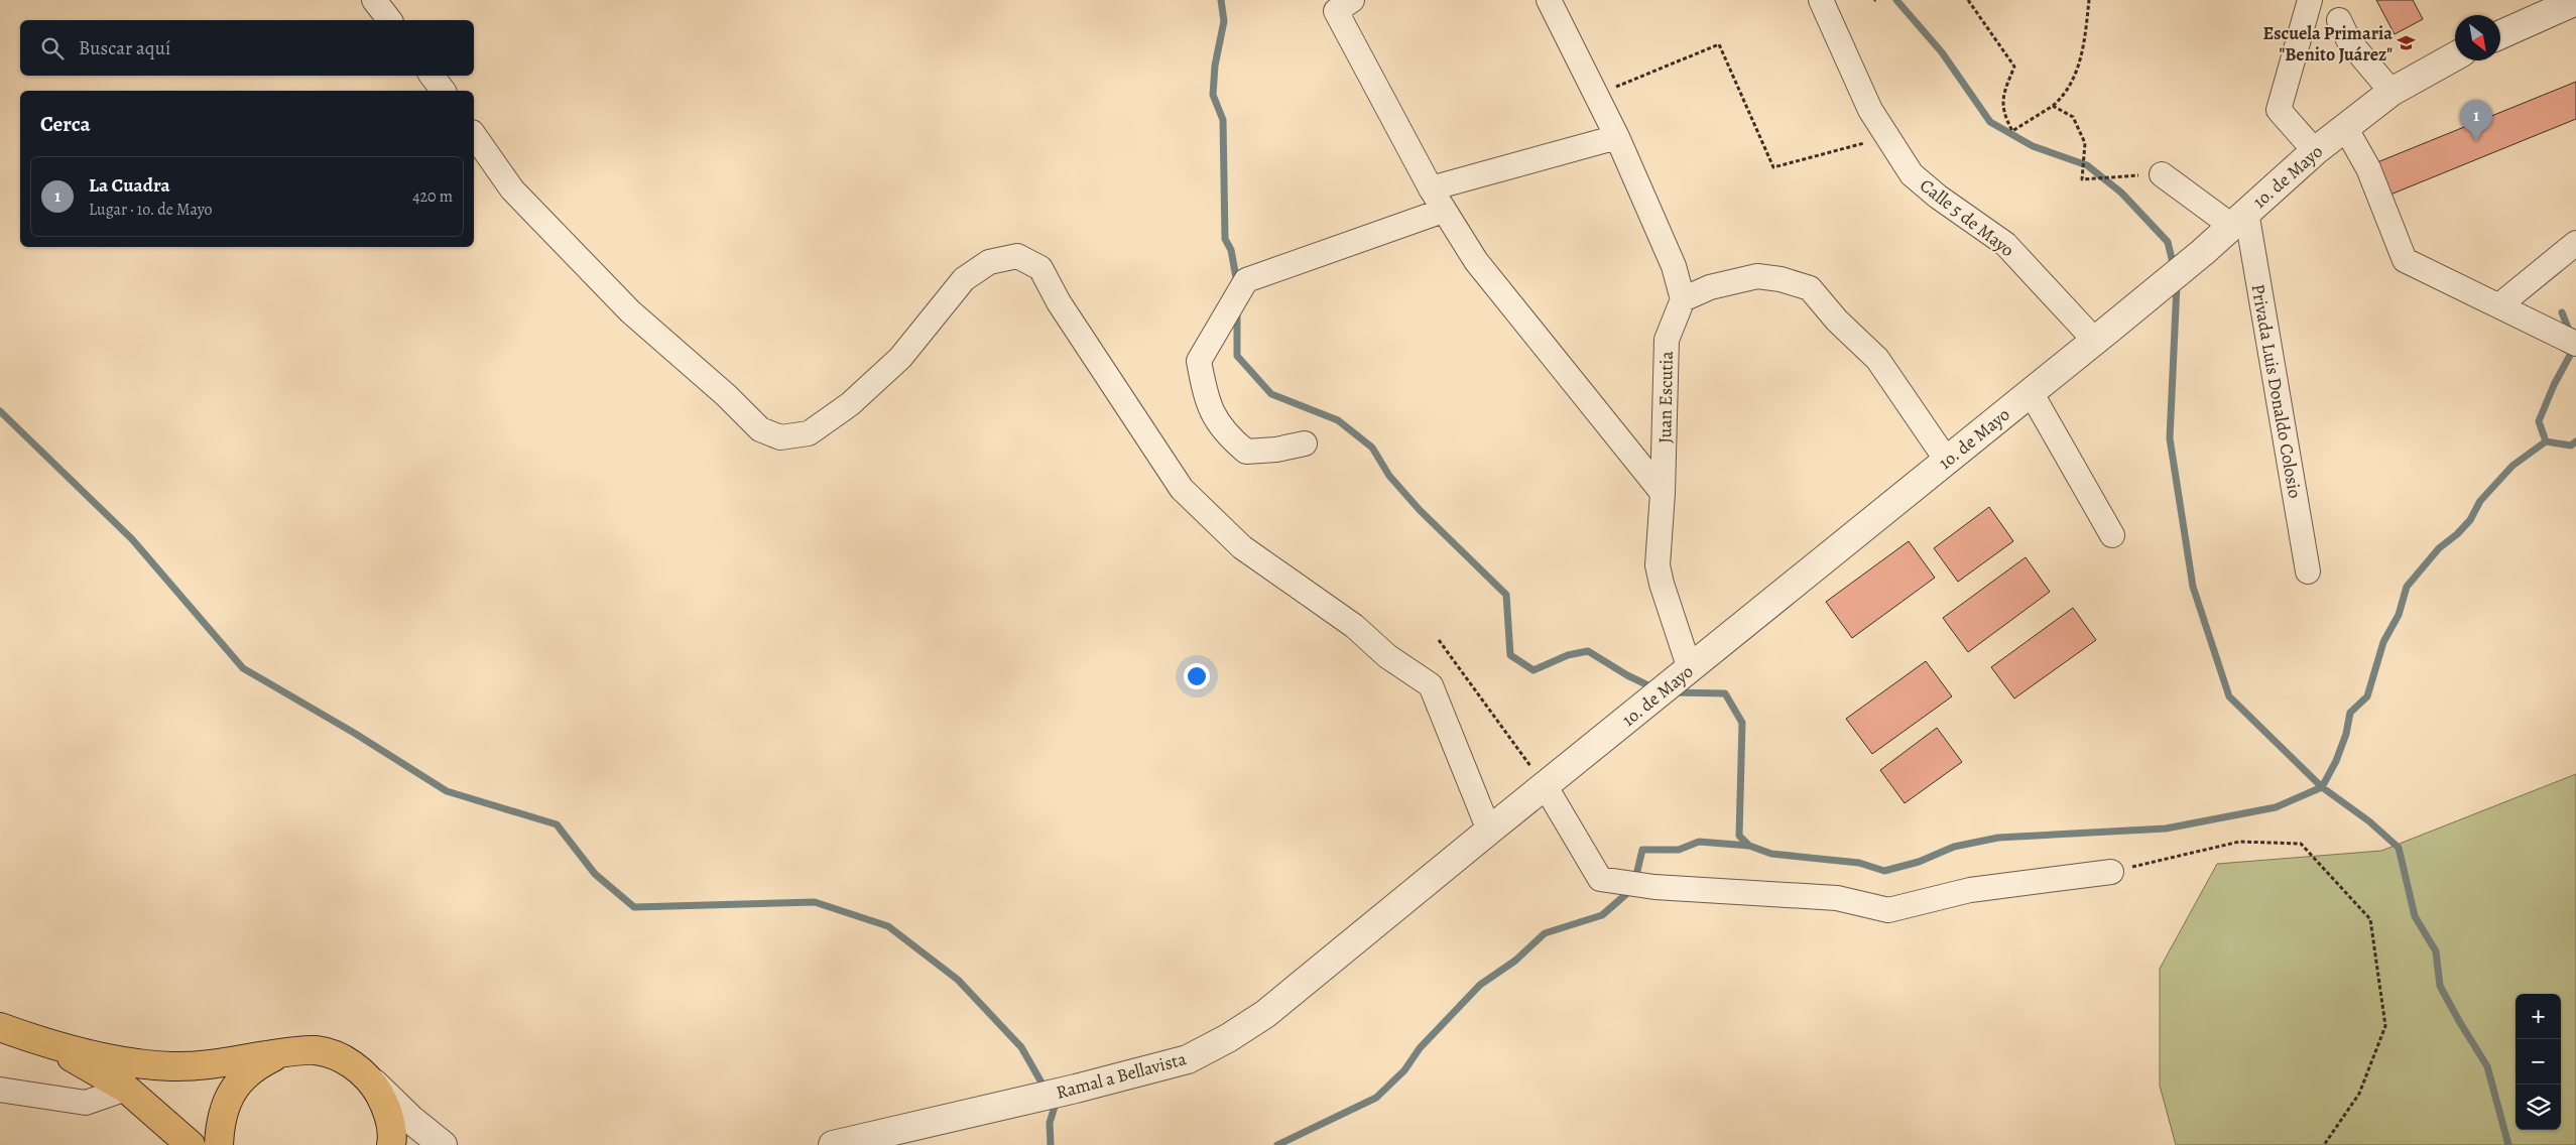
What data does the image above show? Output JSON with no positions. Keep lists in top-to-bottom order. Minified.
{"streets":{"street":["1o. de Mayo","Calle 5 de Mayo","Privada Luis Donaldo Colosio","Juan Escutia","Ramal a Bellavista"]},"crossings":[["1o. de Mayo","Calle 5 de Mayo"],["1o. de Mayo","Privada Luis Donaldo Colosio"],["1o. de Mayo","Juan Escutia"],["1o. de Mayo","Ramal a Bellavista"]],"places":{"school or university":["Escuela Primaria \"Benito Juárez\""]},"north":"bottom right","page":{"search":"Buscar aquí","heading":"Cerca","pins":"1","list":[{"mark":"1","name":"La Cuadra","note":"Lugar · 1o. de Mayo","value":"420 m"}],"map_buttons":["+","−"]}}
